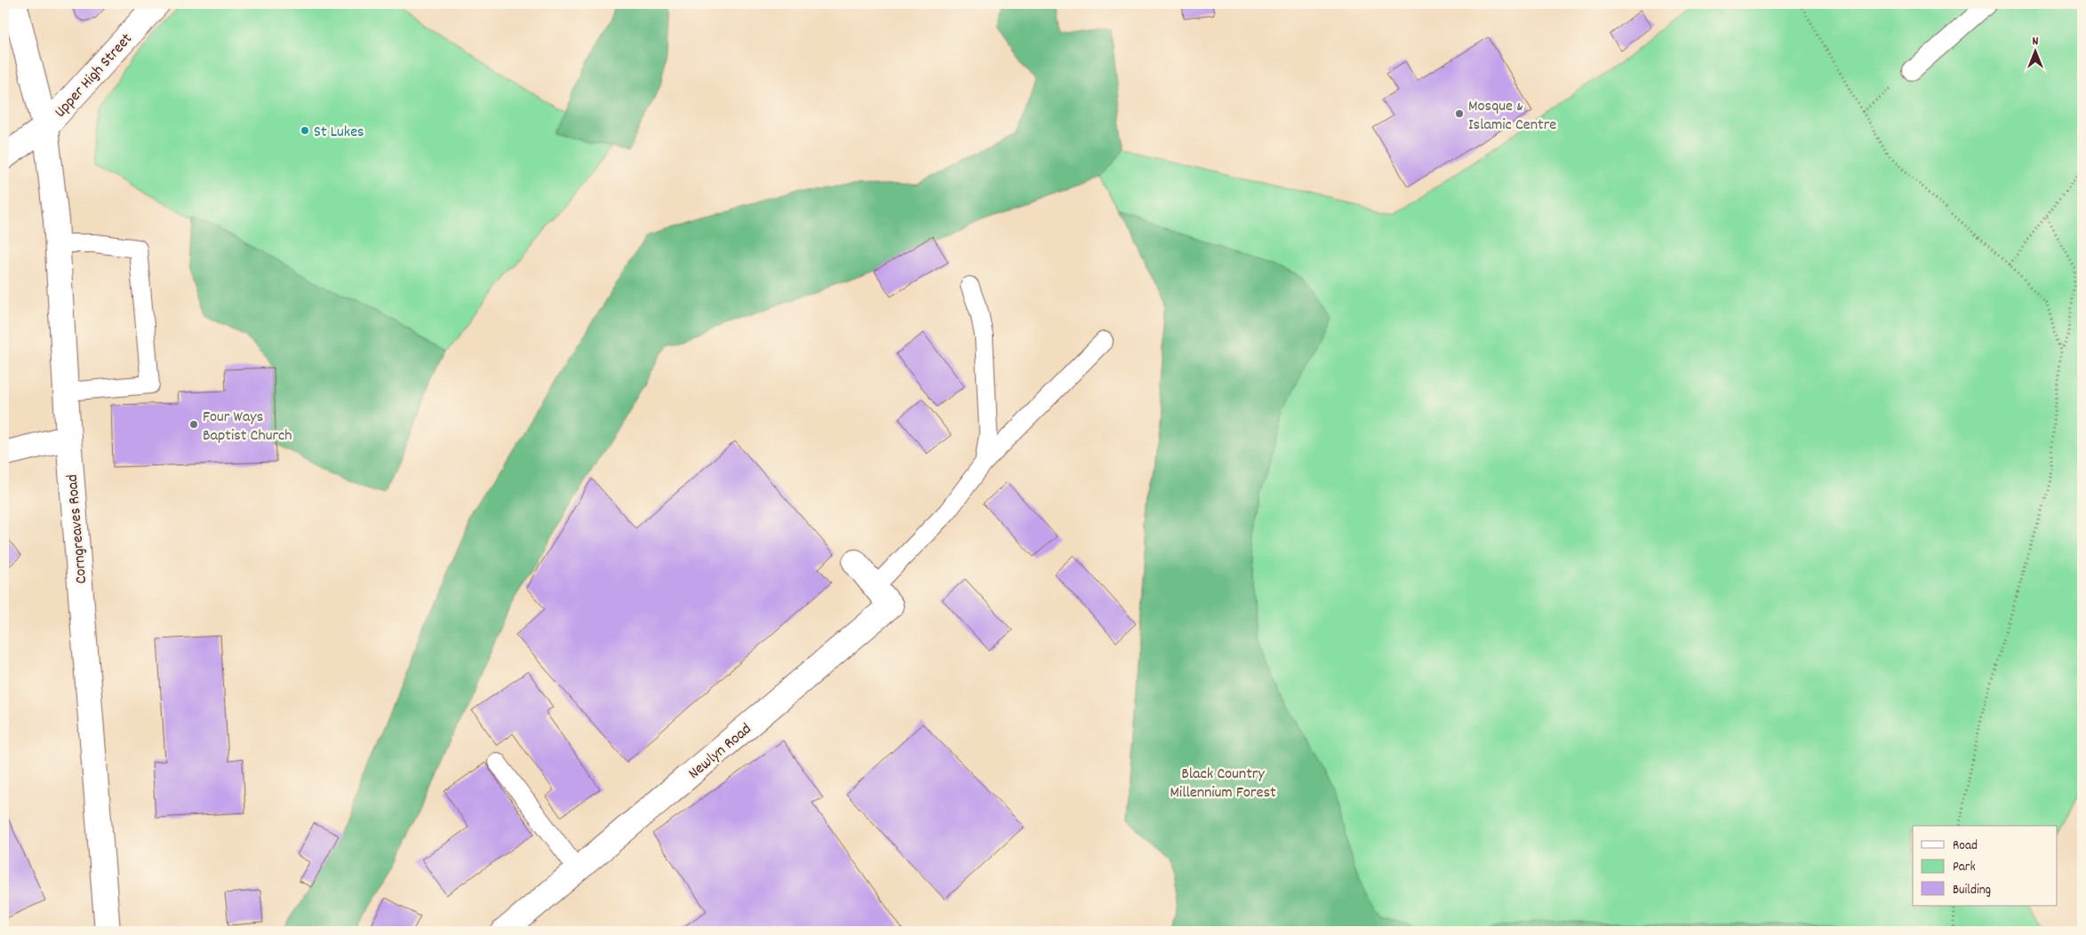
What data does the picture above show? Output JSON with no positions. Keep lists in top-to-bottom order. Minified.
{"streets":{"street":["Upper High Street","Corngreaves Road","Newlyn Road"]},"crossings":[["Upper High Street","Corngreaves Road"]],"parks":["Black Country Millennium Forest"],"places":["Mosque & Islamic Centre","St Lukes","Four Ways Baptist Church"],"legend":["Road","Park","Building"],"north":"top"}
